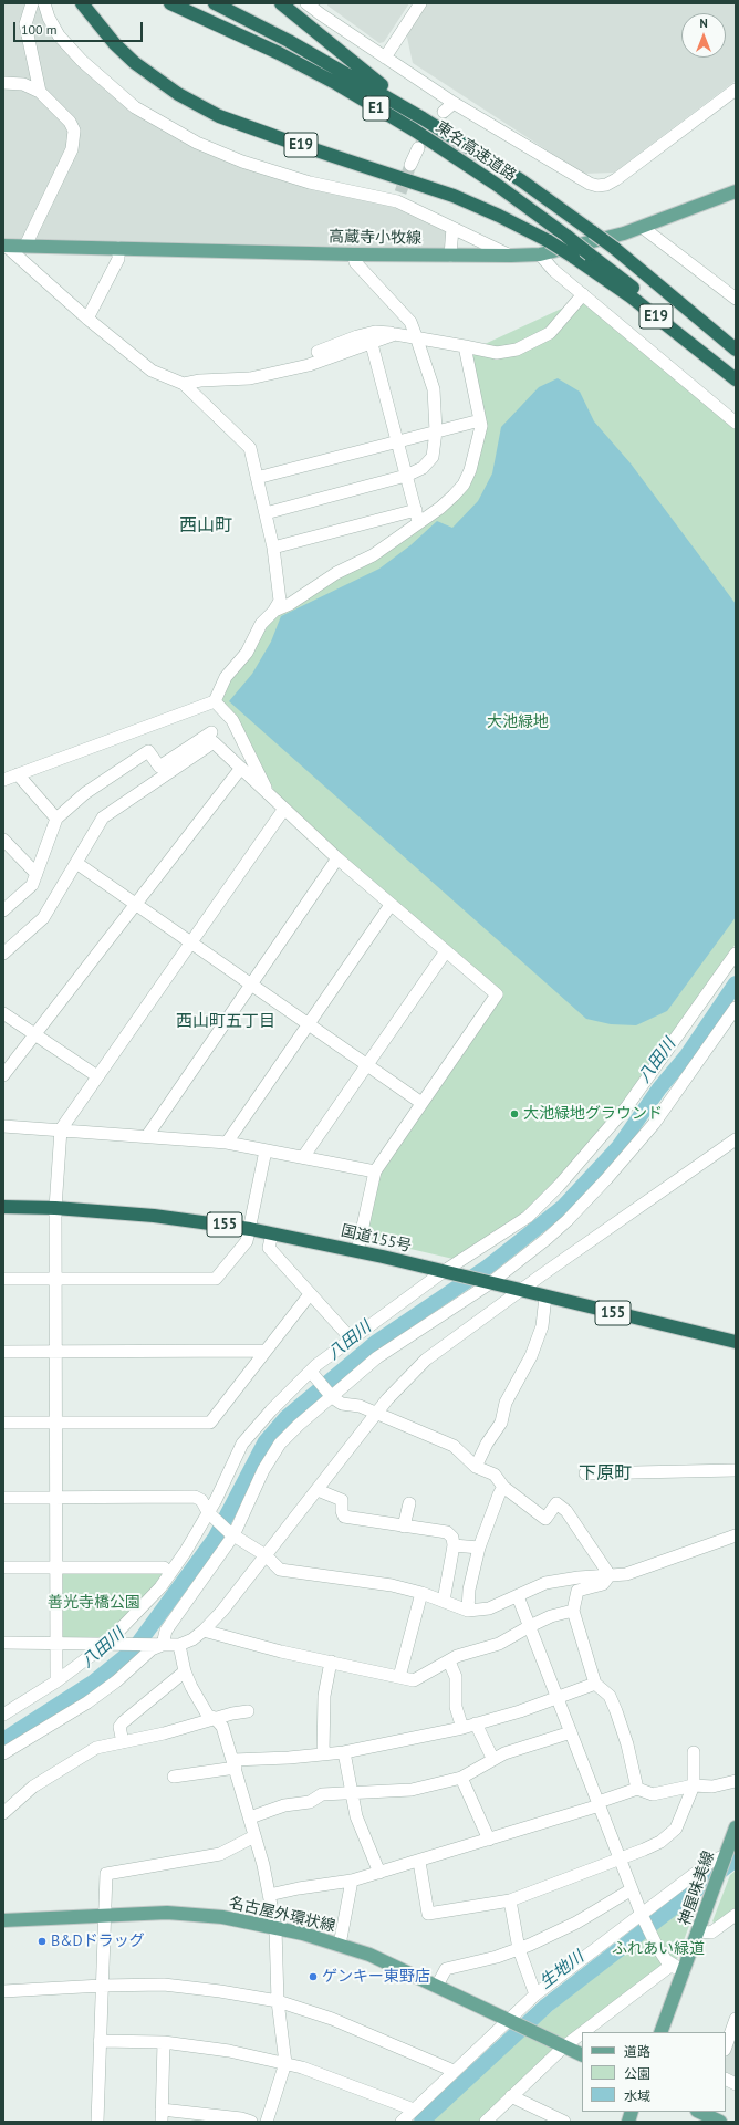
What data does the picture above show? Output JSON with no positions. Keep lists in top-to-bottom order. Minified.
{"streets":{"highway":["E1","E19","東名高速道路","155","国道155号"],"main road":["高蔵寺小牧線","神屋味美線","名古屋外環状線"]},"districts":["西山町","西山町五丁目","下原町"],"water":["八田川","生地川"],"parks":["大池緑地","善光寺橋公園","ふれあい緑道"],"places":["大池緑地グラウンド","B&Dドラッグ","ゲンキー東野店"],"legend":["道路","公園","水域"],"scale_bar":"100 m","north":"top"}
